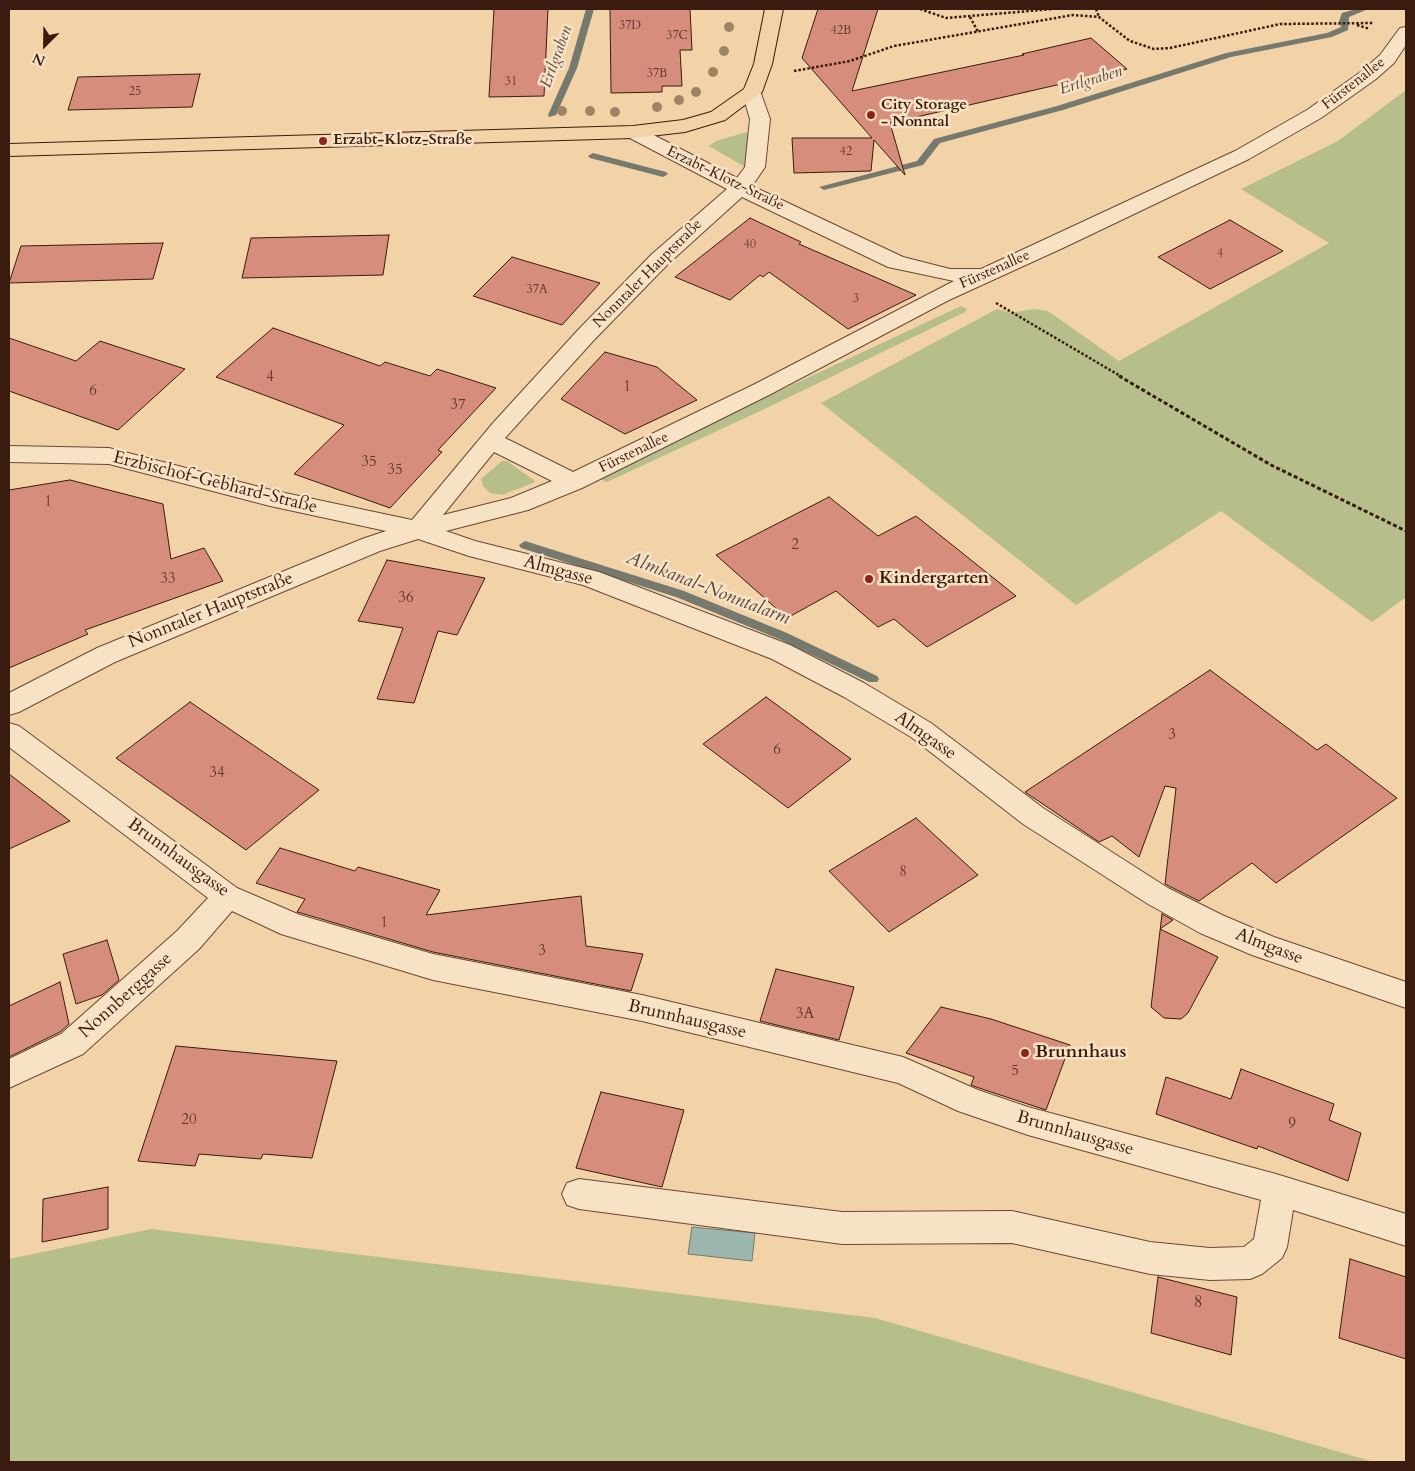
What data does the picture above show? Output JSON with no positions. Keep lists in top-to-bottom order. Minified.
{"streets":{"main road":["Erzabt-Klotz-Straße"],"street":["Fürstenallee","Nonntaler Hauptstraße","Erzbischof-Gebhard-Straße","Almgasse","Brunnhausgasse","Nonnberggasse"]},"crossings":[["Fürstenallee","Erzabt-Klotz-Straße"],["Fürstenallee","Nonntaler Hauptstraße"],["Fürstenallee","Erzbischof-Gebhard-Straße"],["Fürstenallee","Almgasse"],["Erzabt-Klotz-Straße","Nonntaler Hauptstraße"],["Nonntaler Hauptstraße","Erzbischof-Gebhard-Straße"],["Nonntaler Hauptstraße","Almgasse"],["Erzbischof-Gebhard-Straße","Almgasse"],["Brunnhausgasse","Nonnberggasse"]],"water":["Ertlgraben","Almkanal-Nonntalarm"],"places":["City Storage - Nonntal","Erzabt-Klotz-Straße","Kindergarten","Brunnhaus"],"house_numbers":["37D","42B","37C","37B","31","25","42","40","4","37A","3","4","1","6","37","35","35","1","2","33","36","3","6","34","8","1","3","3A","5","20","9","8"],"north":"bottom left"}
